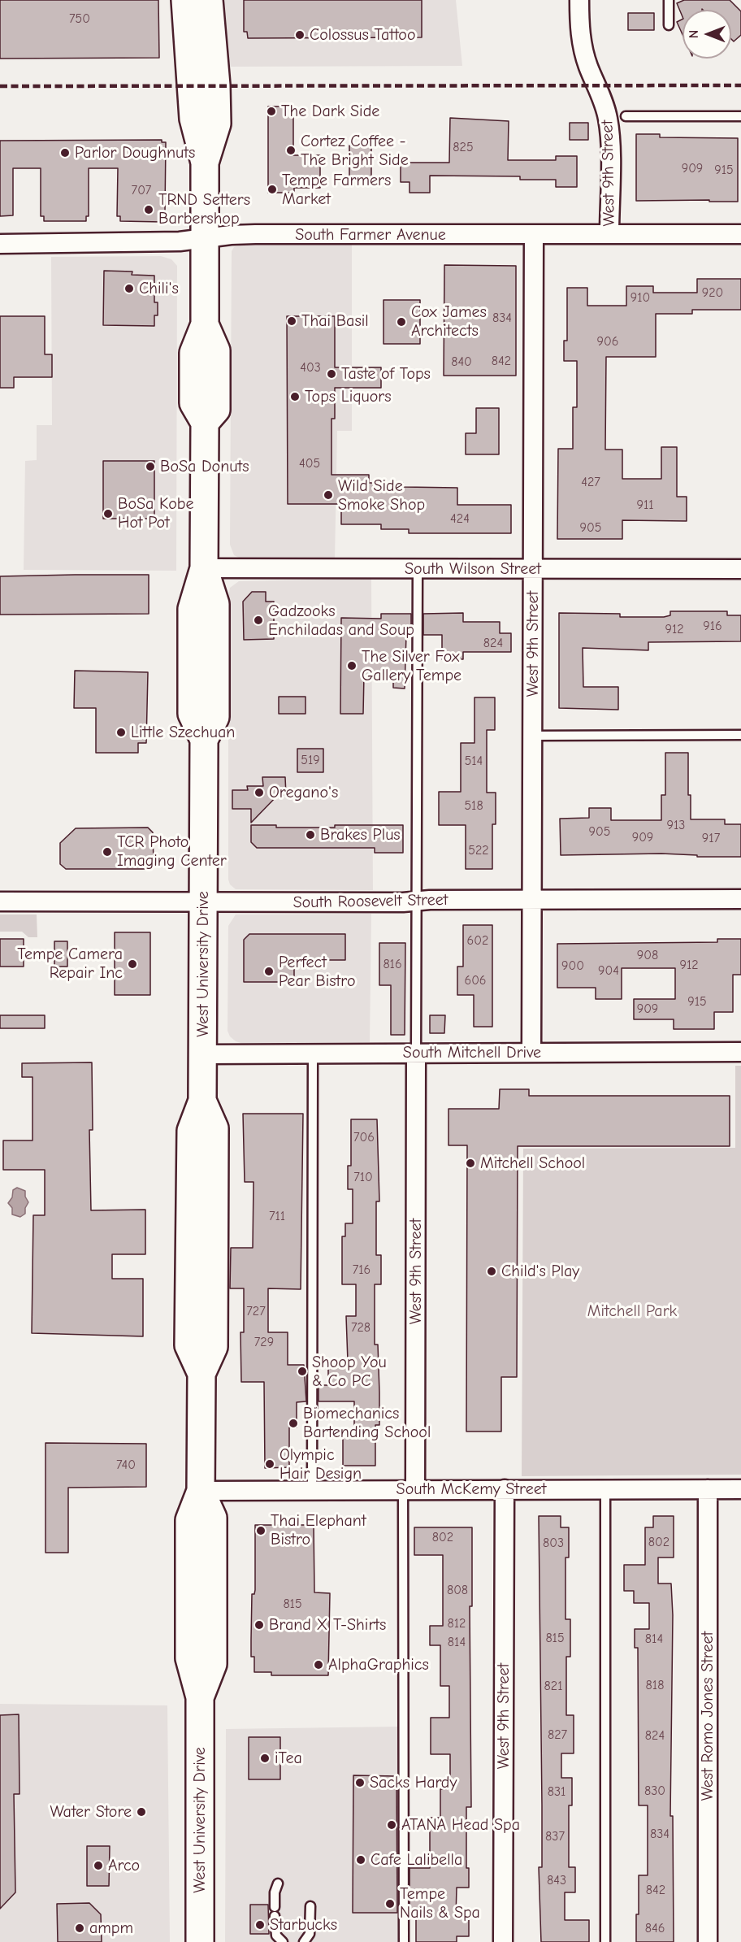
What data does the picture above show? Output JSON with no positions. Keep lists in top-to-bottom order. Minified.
{"streets":{"main road":["West University Drive"],"street":["West 9th Street","South Farmer Avenue","South Wilson Street","South Roosevelt Street","South Mitchell Drive","South McKemy Street","West Romo Jones Street"]},"crossings":[["West 9th Street","South Farmer Avenue"],["West 9th Street","South Wilson Street"],["West 9th Street","South Roosevelt Street"],["West 9th Street","South Mitchell Drive"],["West 9th Street","South McKemy Street"],["South Farmer Avenue","West University Drive"],["South Wilson Street","West University Drive"],["South Roosevelt Street","West University Drive"],["West University Drive","South Mitchell Drive"],["West University Drive","South McKemy Street"],["South McKemy Street","West Romo Jones Street"]],"parks":["Mitchell Park"],"places":["Colossus Tattoo","The Dark Side","Cortez Coffee - The Bright Side","Parlor Doughnuts","Tempe Farmers Market","TRND Setters Barbershop","Chili's","Thai Basil","Cox James Architects","Taste of Tops","Tops Liquors","BoSa Donuts","Wild Side Smoke Shop","BoSa Kobe Hot Pot","Gadzooks Enchiladas and Soup","The Silver Fox Gallery Tempe","Little Szechuan","Oregano's","Brakes Plus","TCR Photo Imaging Center","Tempe Camera Repair Inc","Perfect Pear Bistro","Mitchell School","Child's Play","Shoop You & Co PC","Biomechanics Bartending School","Olympic Hair Design","Thai Elephant Bistro","Brand X T-Shirts","AlphaGraphics","iTea","Sacks Hardy","Water Store","ATANA Head Spa","Cafe Lalibella","Arco","Tempe Nails & Spa","Starbucks","ampm"],"house_numbers":["750","825","909","915","707","920","910","834","906","842","840","403","405","427","911","424","905","916","912","824","519","514","518","913","905","909","917","522","602","908","816","912","900","904","606","915","909","706","710","711","716","727","728","729","740","802","802","803","808","815","812","815","814","814","818","821","827","824","830","831","834","837","843","842","846"],"north":"left"}
